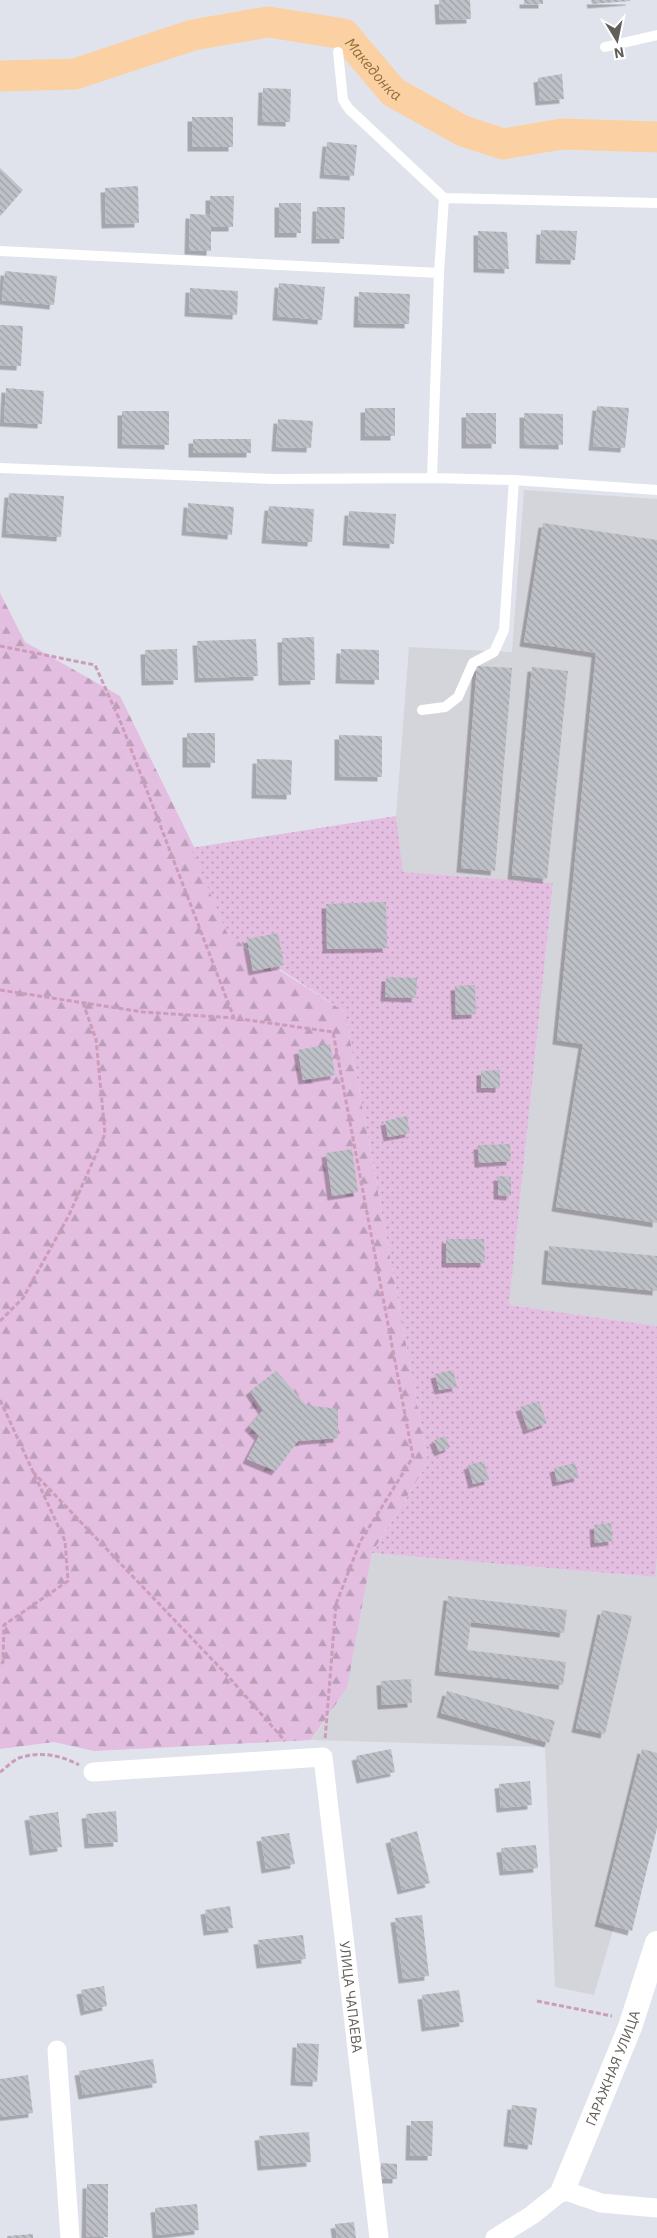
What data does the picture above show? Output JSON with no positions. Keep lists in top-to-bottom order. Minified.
{"streets":{"street":["УЛИЦА ЧАПАЕВА","ГАРАЖНАЯ УЛИЦА"]},"water":["Македонка"],"north":"bottom"}
